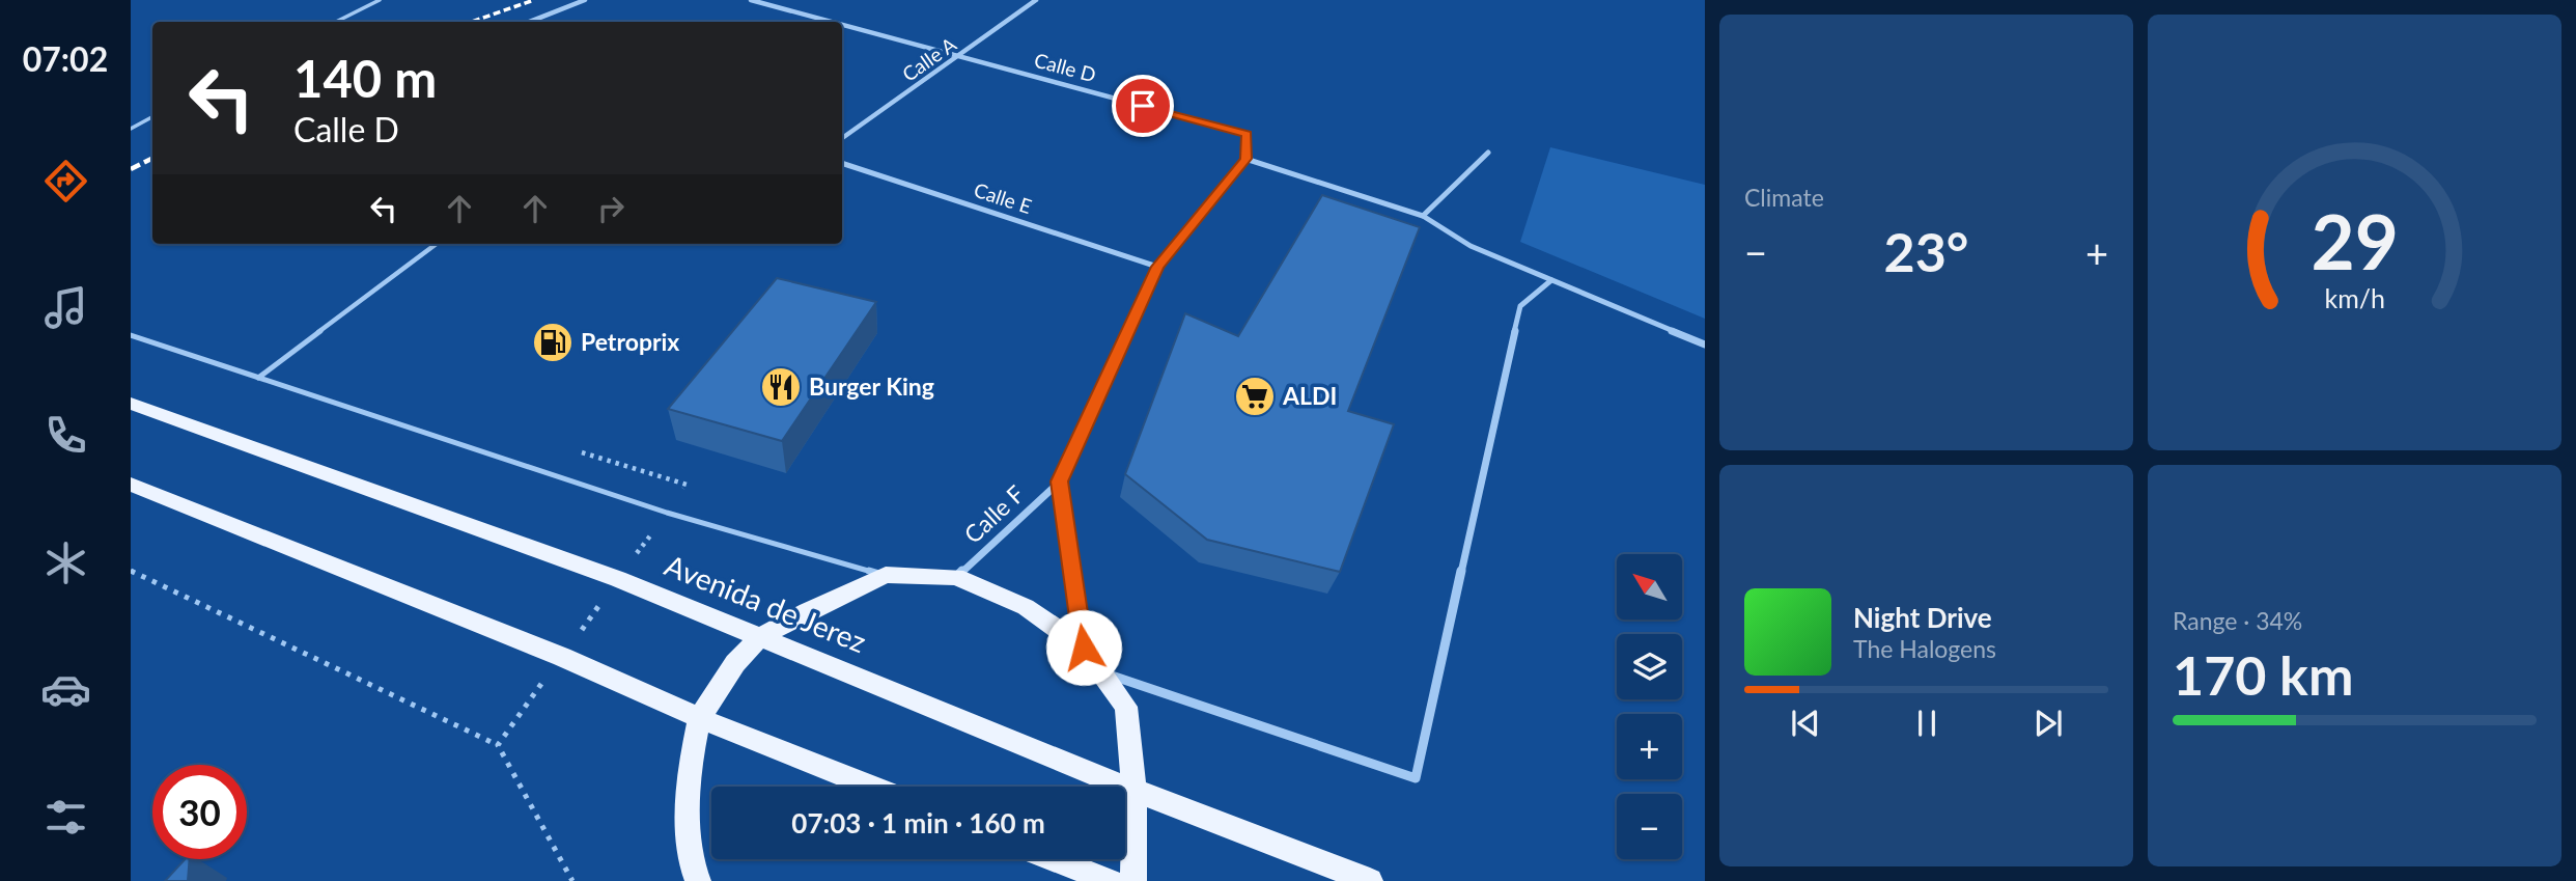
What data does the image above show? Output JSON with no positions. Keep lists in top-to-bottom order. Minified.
{"streets":{"main road":["Avenida de Jerez"],"street":["Calle A","Calle D","Calle E","Calle F"]},"crossings":[["Calle A","Calle D"],["Calle D","Calle F"],["Calle E","Calle F"]],"places":{"fuel station":["Petroprix"],"restaurant":["Burger King"],"supermarket":["ALDI"]},"north":"top left","page":{"tabs":"07:02","tile":["Climate",["Range · 34%","170 km"]],"turn":["140 m","Calle D"],"heat":["−","23°","+"],"map_buttons":["+","−"],"song":["Night Drive","The Halogens"],"limit":"30","trip":"07:03 · 1 min · 160 m","gauge":["29","km/h"]}}
